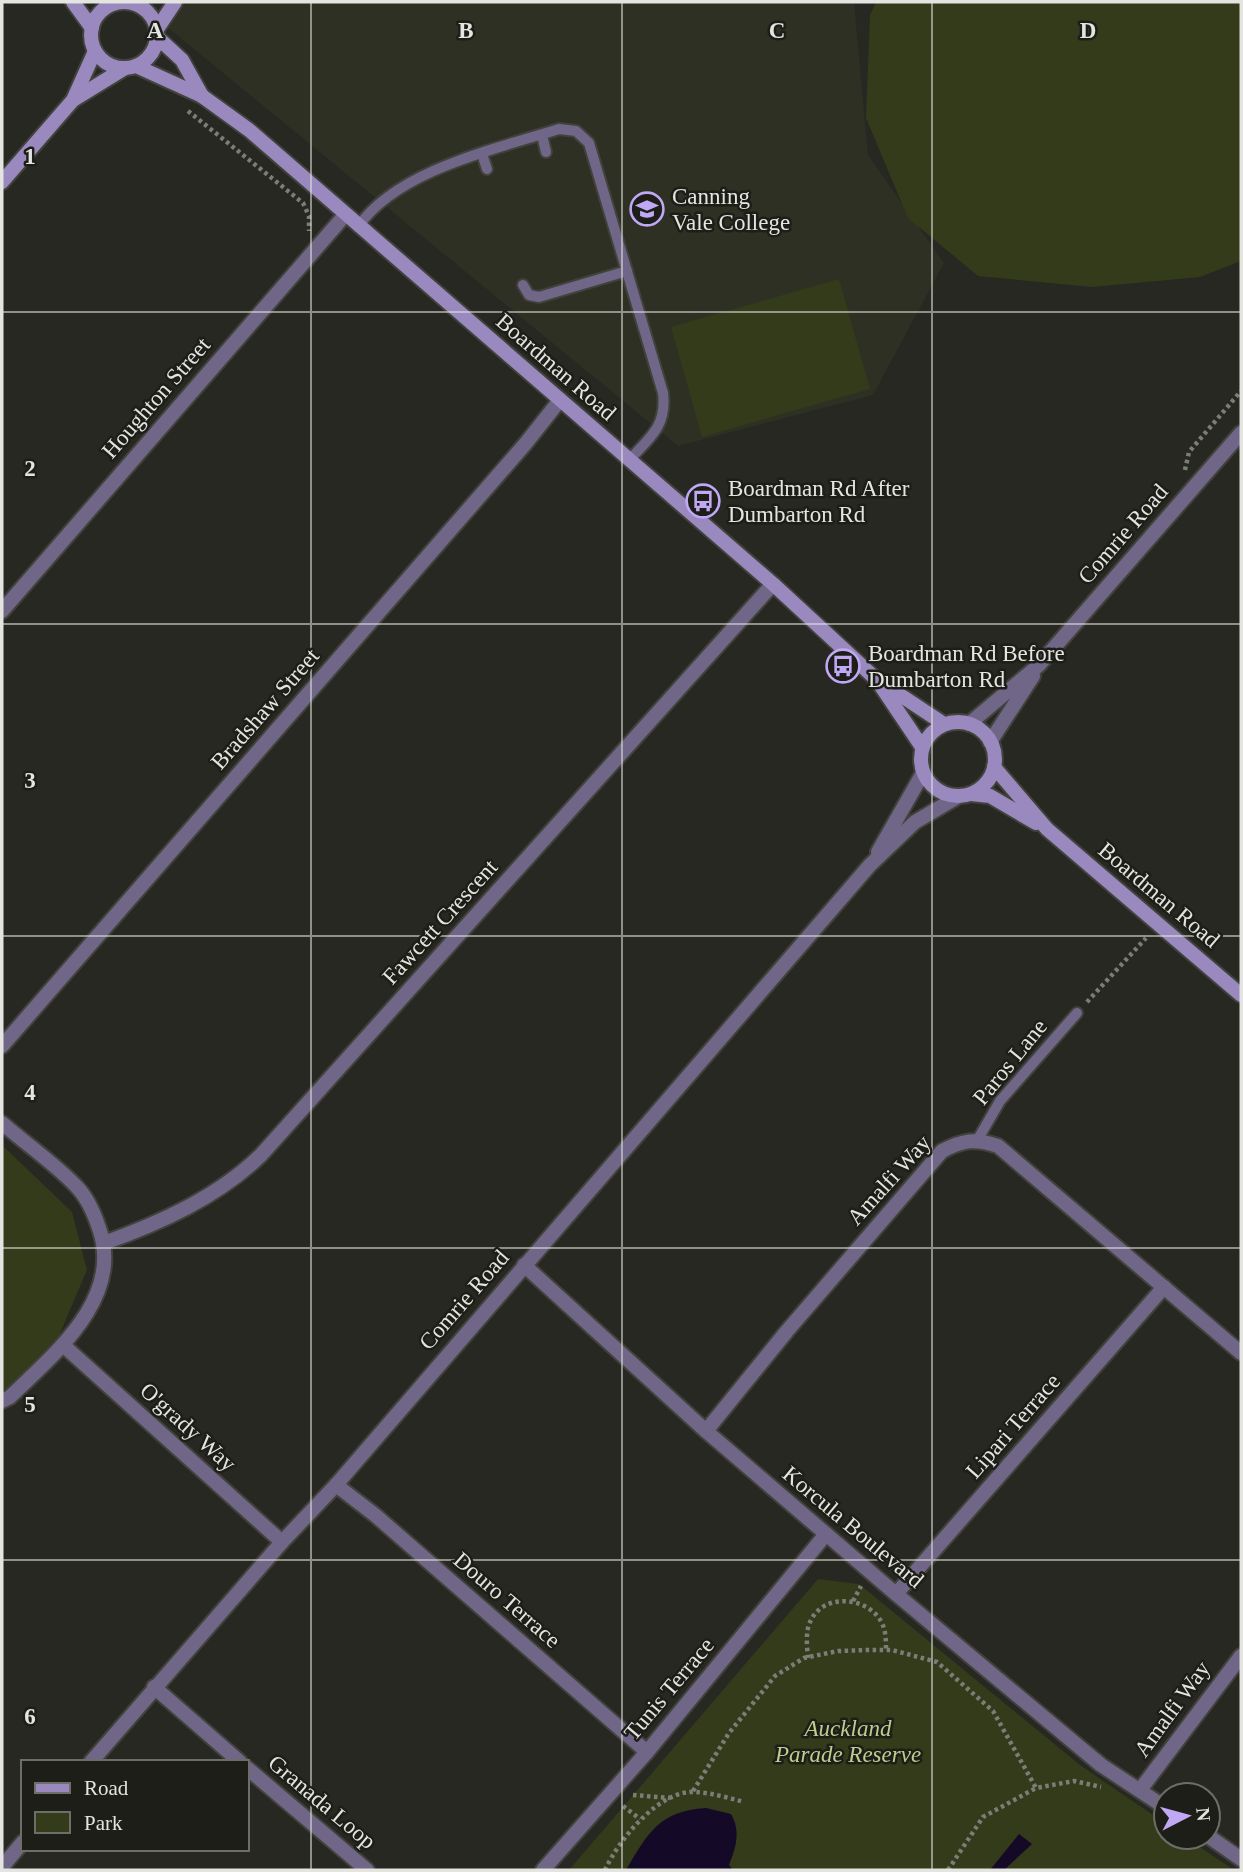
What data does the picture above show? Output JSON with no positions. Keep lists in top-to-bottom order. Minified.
{"streets":{"street":["Boardman Road","Houghton Street","Comrie Road","Bradshaw Street","Fawcett Crescent","Amalfi Way","Lipari Terrace","O'grady Way","Korcula Boulevard","Douro Terrace","Tunis Terrace","Granada Loop"],"lane":["Paros Lane"]},"crossings":[["Boardman Road","Houghton Street"],["Boardman Road","Comrie Road"],["Boardman Road","Bradshaw Street"],["Boardman Road","Fawcett Crescent"],["Comrie Road","O'grady Way"],["Comrie Road","Korcula Boulevard"],["Comrie Road","Douro Terrace"],["Comrie Road","Granada Loop"],["Paros Lane","Amalfi Way"],["Amalfi Way","Korcula Boulevard"],["Lipari Terrace","Korcula Boulevard"],["Korcula Boulevard","Tunis Terrace"],["Douro Terrace","Tunis Terrace"]],"parks":["Auckland Parade Reserve"],"places":{"school or university":["Canning Vale College"],"bus stop":["Boardman Rd After Dumbarton Rd","Boardman Rd Before Dumbarton Rd"]},"legend":["Road","Park"],"north":"right","grid":{"columns":["A","B","C","D"],"rows":["1","2","3","4","5","6"]}}
